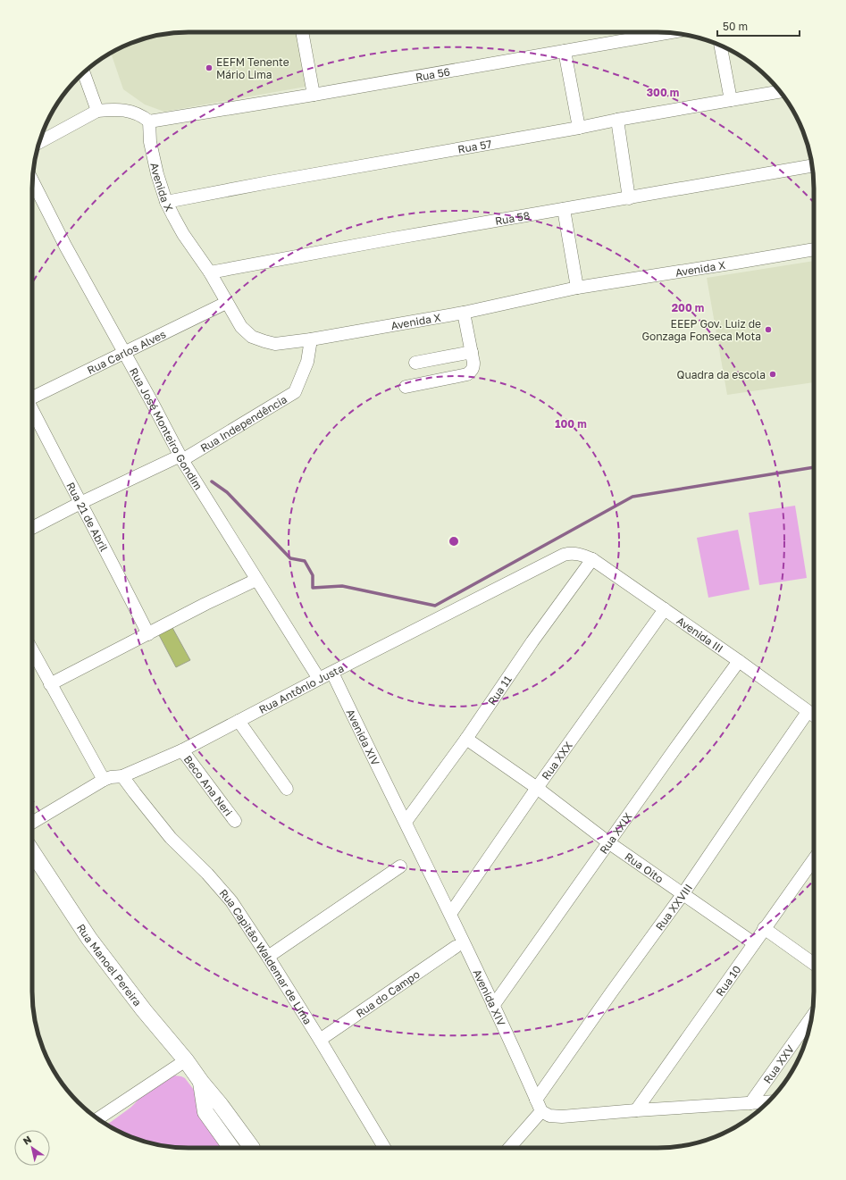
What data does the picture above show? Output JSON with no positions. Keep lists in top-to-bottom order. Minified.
{"streets":{"main road":["Rua Manoel Pereira"],"street":["Rua 56","Rua 57","Avenida X","Rua 58","Rua Carlos Alves","Rua Independência","Rua José Monteiro Gondim","Rua 21 de Abril","Avenida III","Rua Antônio Justa","Rua 11","Avenida XIV","Rua XXX","Beco Ana Neri","Rua XXIX","Rua Oito","Rua XXVIII","Rua Capitão Waldemar de Lima","Rua 10","Rua do Campo","Rua XXV"]},"crossings":[["Rua 56","Avenida X"],["Rua 57","Avenida X"],["Avenida X","Rua 58"],["Avenida X","Rua Carlos Alves"],["Avenida X","Rua Independência"],["Rua Carlos Alves","Rua José Monteiro Gondim"],["Rua Independência","Rua José Monteiro Gondim"],["Rua Independência","Rua 21 de Abril"],["Rua José Monteiro Gondim","Rua Antônio Justa"],["Avenida III","Rua Antônio Justa"],["Avenida III","Rua 11"],["Avenida III","Rua XXX"],["Avenida III","Rua XXIX"],["Avenida III","Rua XXVIII"],["Rua Antônio Justa","Avenida XIV"],["Rua Antônio Justa","Beco Ana Neri"],["Rua Antônio Justa","Rua Capitão Waldemar de Lima"],["Rua 11","Avenida XIV"],["Rua 11","Rua Oito"],["Avenida XIV","Rua XXX"],["Avenida XIV","Rua XXIX"],["Avenida XIV","Rua XXVIII"],["Rua XXX","Rua Oito"],["Rua XXIX","Rua Oito"],["Rua Oito","Rua XXVIII"],["Rua Oito","Rua 10"],["Rua Capitão Waldemar de Lima","Rua do Campo"]],"places":["EEFM Tenente Mário Lima","EEEP Gov. Luiz de Gonzaga Fonseca Mota","Quadra da escola"],"scale_bar":"50 m","north":"top left","rings":["300 m","200 m","100 m"]}
